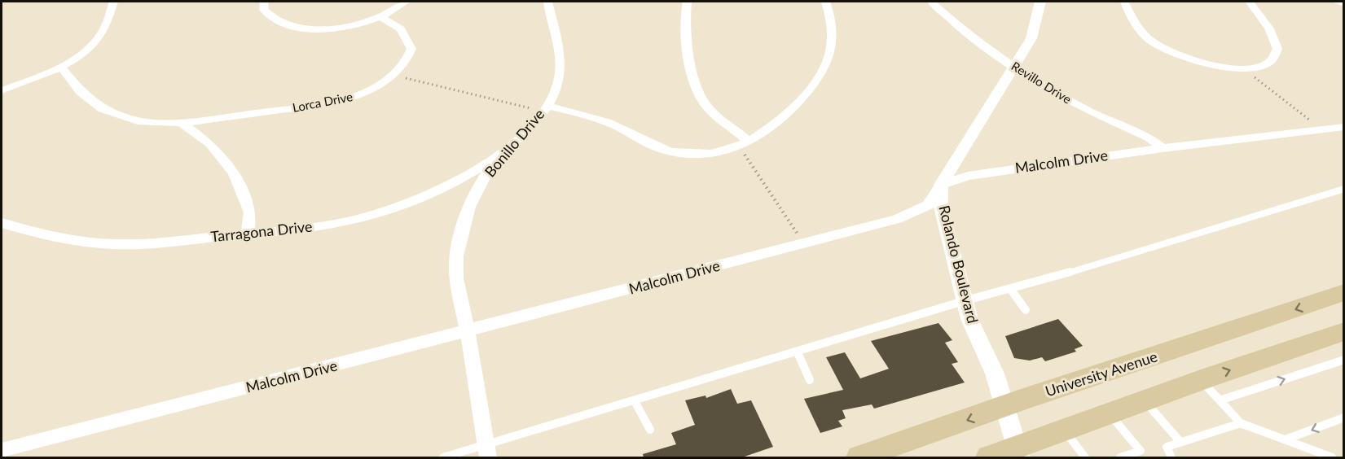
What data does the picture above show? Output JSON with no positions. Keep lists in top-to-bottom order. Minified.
{"streets":{"main road":["University Avenue"],"street":["Revillo Drive","Lorca Drive","Bonillo Drive","Malcolm Drive","Tarragona Drive","Rolando Boulevard"]},"crossings":[["Revillo Drive","Malcolm Drive"],["Revillo Drive","Rolando Boulevard"],["Bonillo Drive","Malcolm Drive"],["Bonillo Drive","Tarragona Drive"],["Malcolm Drive","Rolando Boulevard"],["Rolando Boulevard","University Avenue"]]}
